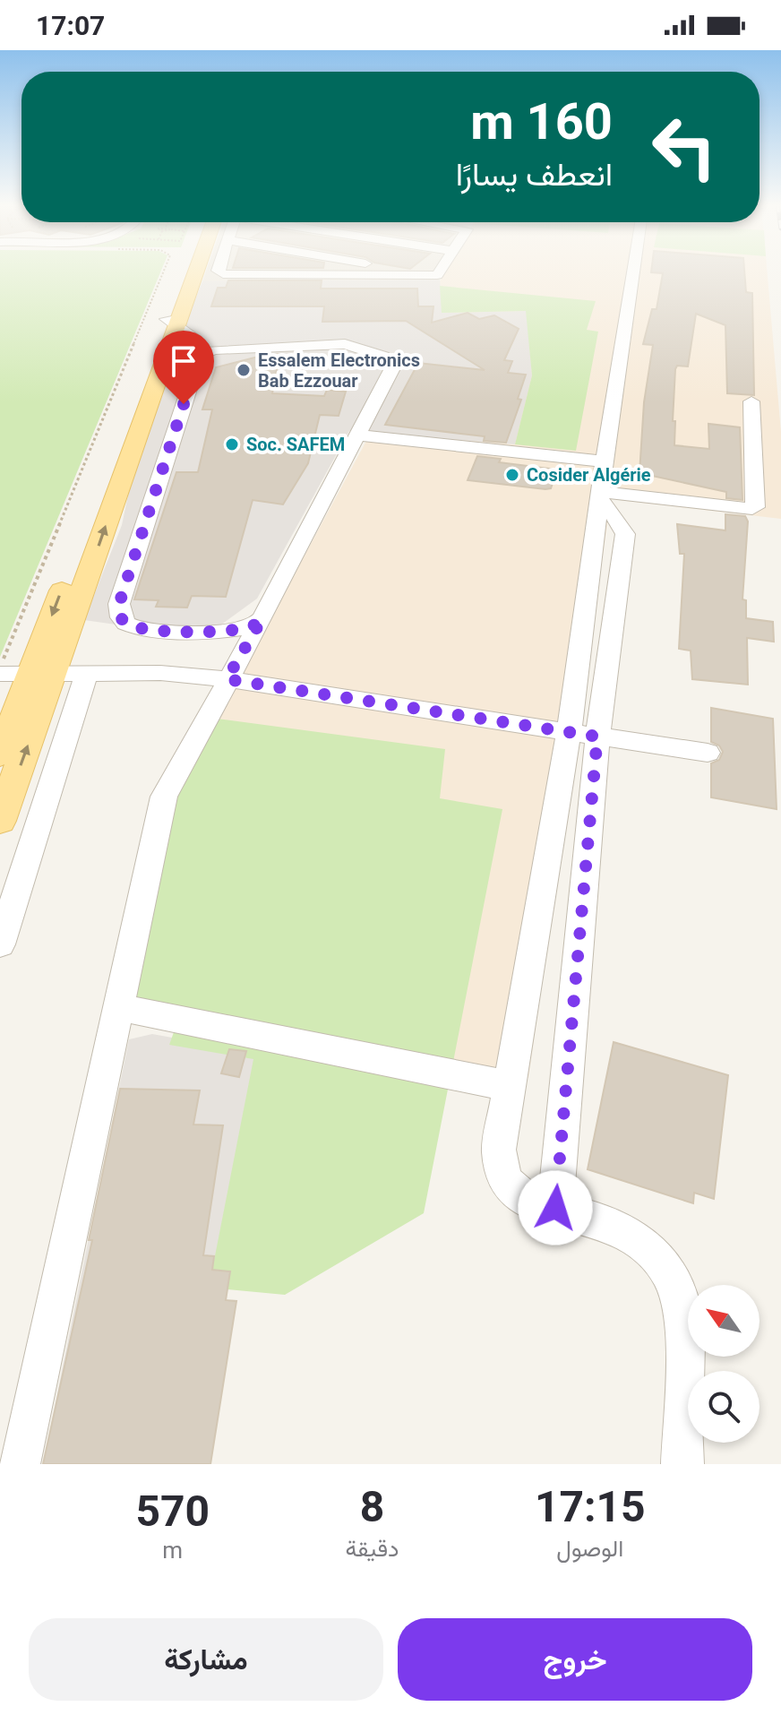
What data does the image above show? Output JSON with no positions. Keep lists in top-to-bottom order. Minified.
{"places":["Essalem Electronics Bab Ezzouar","Soc. SAFEM","Cosider Algérie"],"north":"top left","page":{"status":"17:07","turn":["160 m","انعطف يسارًا"],"eta":["17:15","الوصول","8","دقيقة","570","m"],"buttons":["خروج","مشاركة"]}}
